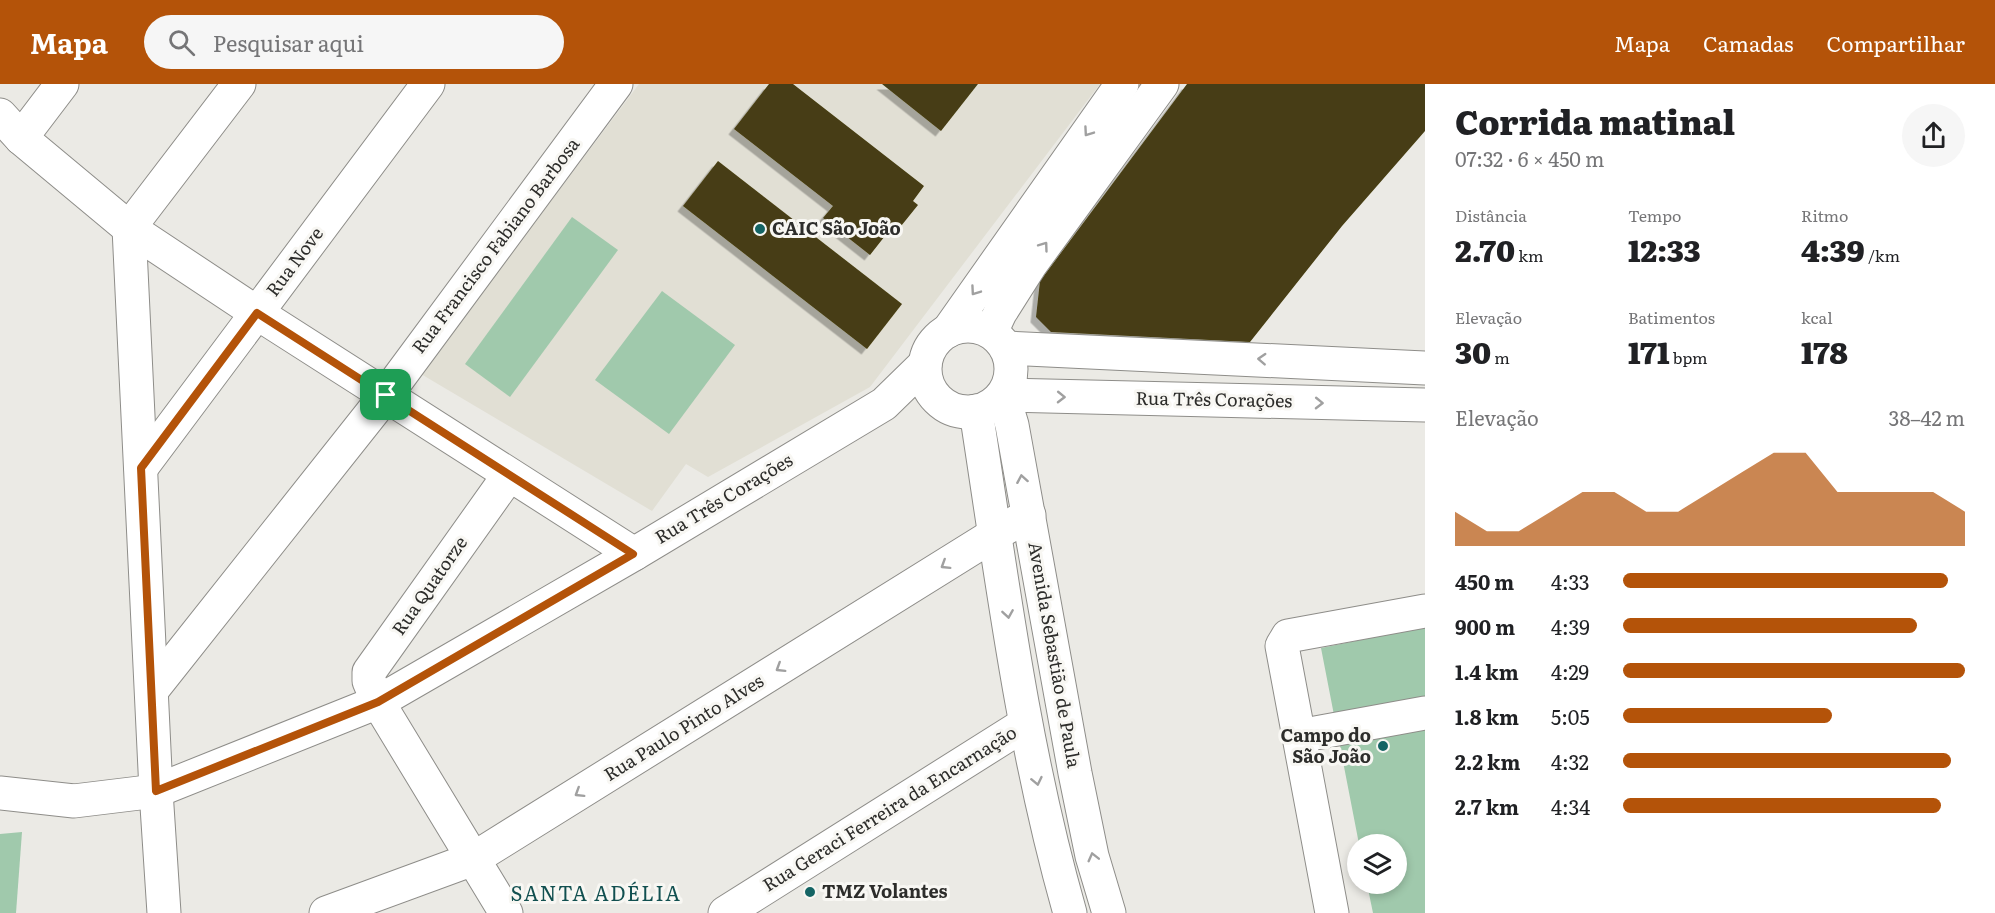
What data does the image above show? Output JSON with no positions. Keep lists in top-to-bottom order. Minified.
{"streets":{"street":["Rua Francisco Fabiano Barbosa","Rua Nove","Rua Três Corações","Rua Quatorze","Avenida Sebastião de Paula","Rua Paulo Pinto Alves","Rua Geraci Ferreira da Encarnação"]},"crossings":[["Rua Três Corações","Rua Quatorze"],["Rua Três Corações","Avenida Sebastião de Paula"],["Avenida Sebastião de Paula","Rua Paulo Pinto Alves"],["Avenida Sebastião de Paula","Rua Geraci Ferreira da Encarnação"]],"one_way":["Rua Paulo Pinto Alves"],"districts":["SANTA ADÉLIA"],"places":["CAIC São João","Campo do São João","TMZ Volantes"],"page":{"header":"Mapa","search":"Pesquisar aqui","nav":["Mapa","Camadas","Compartilhar"],"heading":["Corrida matinal","07:32 · 6 × 450 m"],"stats":[["Distância","2.70 km"],["Tempo","12:33"],["Ritmo","4:39 /km"],["Elevação","30 m"],["Batimentos","171 bpm"],["kcal","178"]],"chart":["Elevação","38–42 m"],"list":[{"name":"450 m","note":"4:33"},{"name":"900 m","note":"4:39"},{"name":"1.4 km","note":"4:29"},{"name":"1.8 km","note":"5:05"},{"name":"2.2 km","note":"4:32"},{"name":"2.7 km","note":"4:34"}]}}
